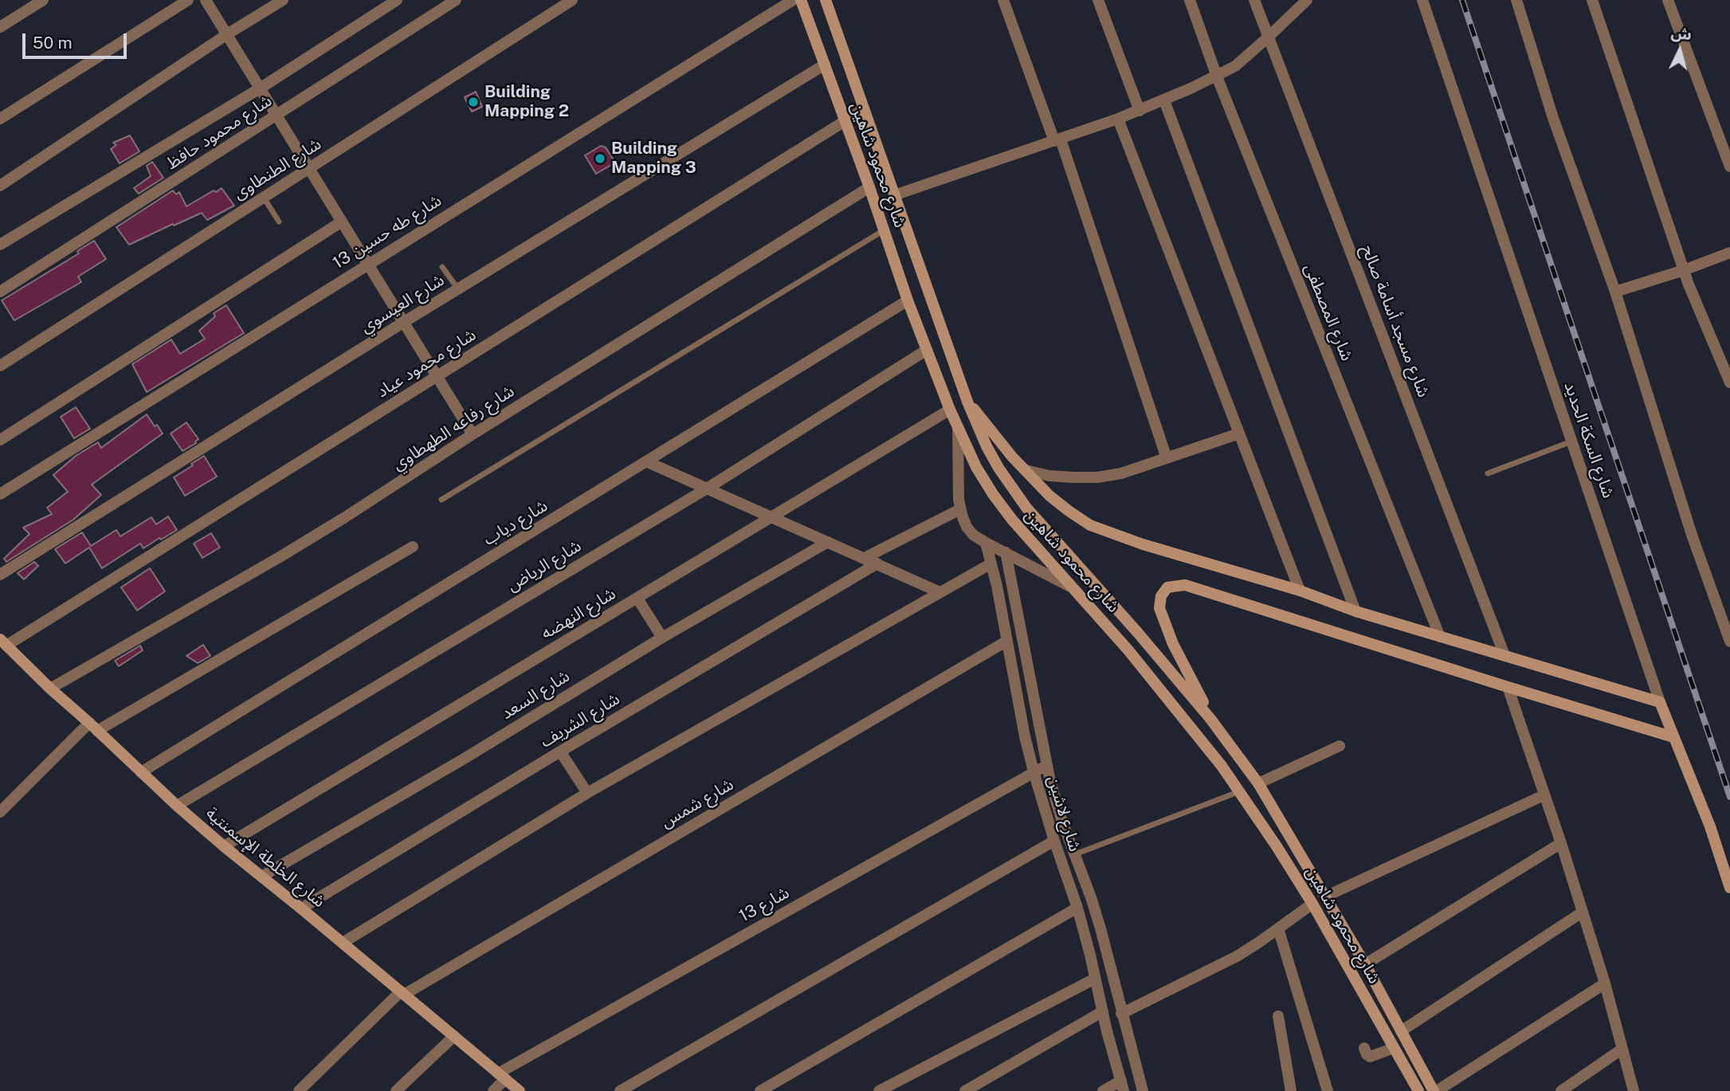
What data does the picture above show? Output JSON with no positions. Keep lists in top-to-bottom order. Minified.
{"streets":{"main road":["شارع محمود شاهين","شارع السكة الحديد","شارع الخلطة الإسمنتية"],"street":["شارع محمود حافظ","شارع الطنطاوى","شارع طه حسين 13","شارع العيسوي","شارع المصطفى","شارع مسجد أسامة صالح","شارع محمود عياد","شارع رفاعه الطهطاوي","شارع دياب","شارع الرياض","شارع النهضه","شارع السعد","شارع الشريف","شارع شمس","شارع لاشين","شارع 13"]},"crossings":[["شارع محمود شاهين","شارع العيسوي"],["شارع محمود شاهين","شارع محمود عياد"],["شارع محمود شاهين","شارع رفاعه الطهطاوي"],["شارع محمود شاهين","شارع دياب"],["شارع محمود شاهين","شارع الرياض"],["شارع محمود شاهين","شارع النهضه"],["شارع محمود عياد","شارع الخلطة الإسمنتية"],["شارع رفاعه الطهطاوي","شارع الخلطة الإسمنتية"],["شارع دياب","شارع الخلطة الإسمنتية"],["شارع الرياض","شارع الخلطة الإسمنتية"],["شارع النهضه","شارع الخلطة الإسمنتية"],["شارع السعد","شارع الخلطة الإسمنتية"],["شارع الشريف","شارع الخلطة الإسمنتية"],["شارع شمس","شارع لاشين"],["شارع شمس","شارع الخلطة الإسمنتية"],["شارع لاشين","شارع 13"],["شارع الخلطة الإسمنتية","شارع 13"]],"places":["Building Mapping 2","Building Mapping 3"],"scale_bar":"50 m","north":"top"}
